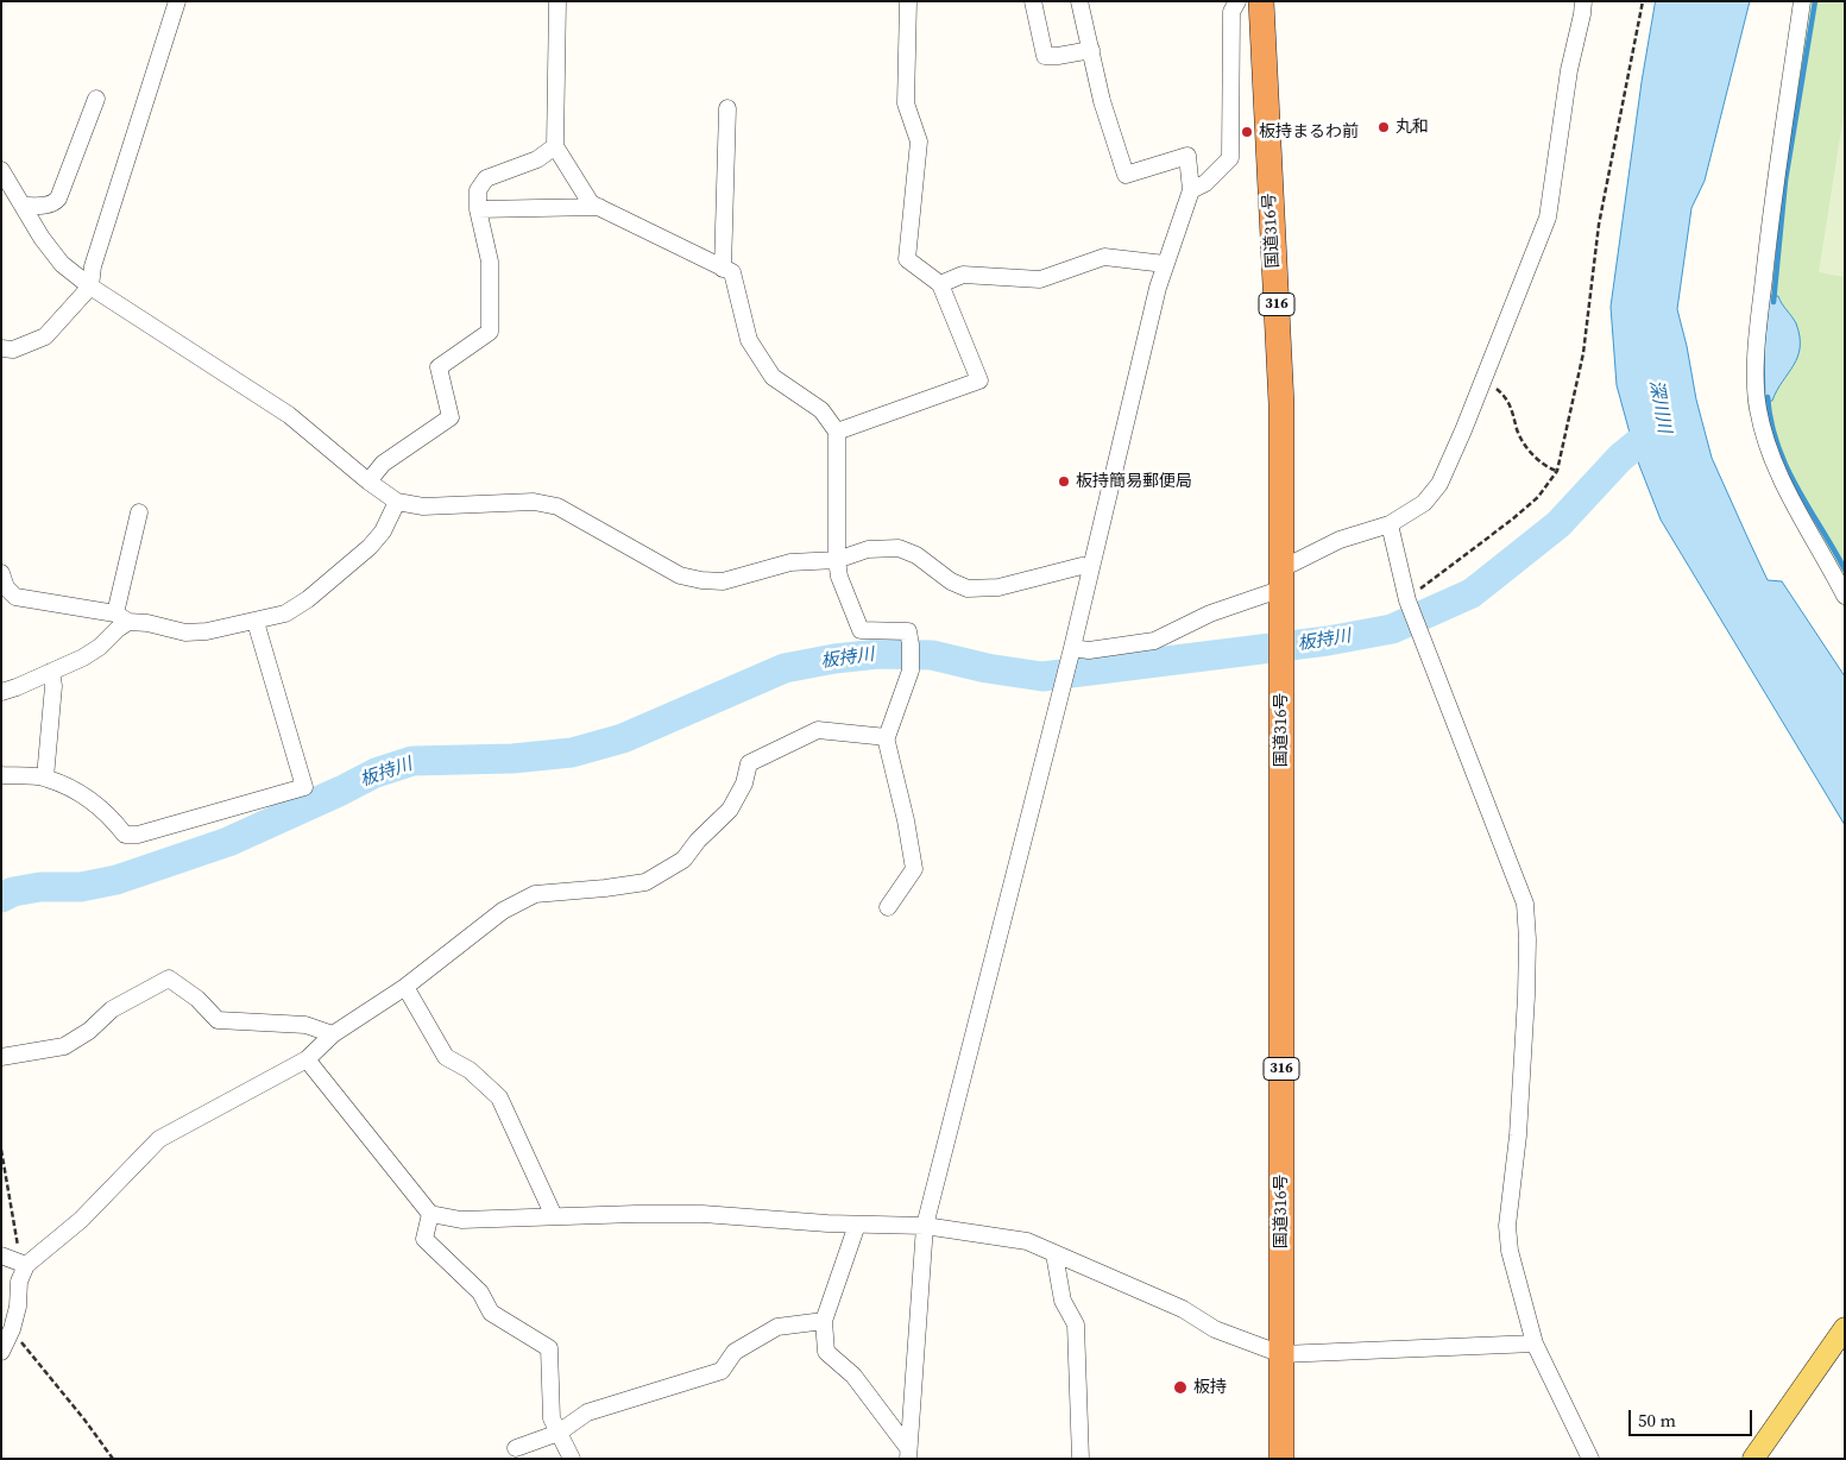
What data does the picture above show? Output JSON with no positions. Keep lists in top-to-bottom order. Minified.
{"streets":{"highway":["国道316号","316"]},"water":["深川川","板持川"],"places":["丸和","板持まるわ前","板持簡易郵便局","板持"],"scale_bar":"50 m"}
